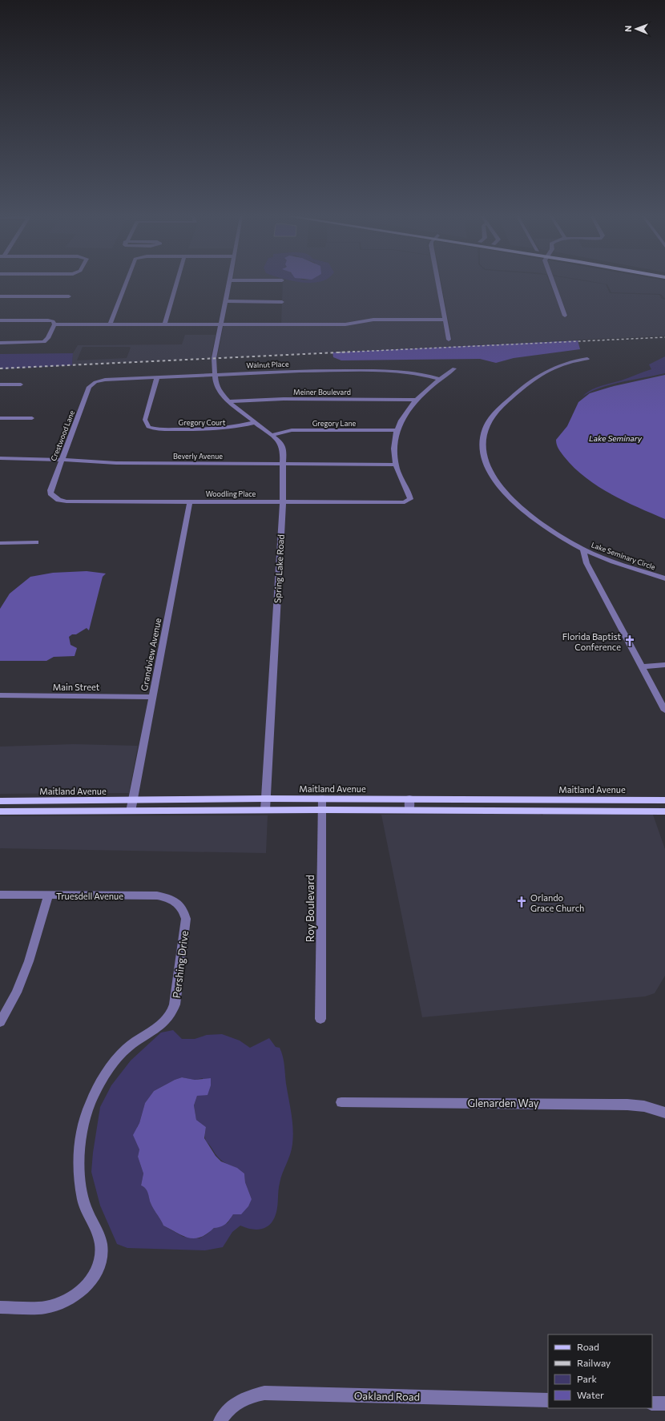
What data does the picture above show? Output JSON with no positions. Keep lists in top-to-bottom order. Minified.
{"streets":{"main road":["Maitland Avenue"],"street":["Walnut Place","Meiner Boulevard","Gregory Court","Gregory Lane","Crestwood Lane","Beverly Avenue","Woodling Place","Lake Seminary Circle","Spring Lake Road","Grandview Avenue","Main Street","Truesdell Avenue","Roy Boulevard","Pershing Drive","Glenarden Way","Oakland Road"]},"crossings":[["Walnut Place","Gregory Court"],["Walnut Place","Crestwood Lane"],["Walnut Place","Spring Lake Road"],["Meiner Boulevard","Spring Lake Road"],["Gregory Court","Spring Lake Road"],["Gregory Lane","Spring Lake Road"],["Crestwood Lane","Beverly Avenue"],["Crestwood Lane","Woodling Place"],["Beverly Avenue","Woodling Place"],["Beverly Avenue","Spring Lake Road"],["Woodling Place","Spring Lake Road"],["Woodling Place","Grandview Avenue"],["Spring Lake Road","Maitland Avenue"],["Grandview Avenue","Main Street"],["Grandview Avenue","Maitland Avenue"],["Maitland Avenue","Roy Boulevard"],["Truesdell Avenue","Pershing Drive"]],"water":["Lake Seminary"],"places":{"church":["Florida Baptist Conference","Orlando Grace Church"]},"legend":["Road","Railway","Park","Water"],"north":"left"}
